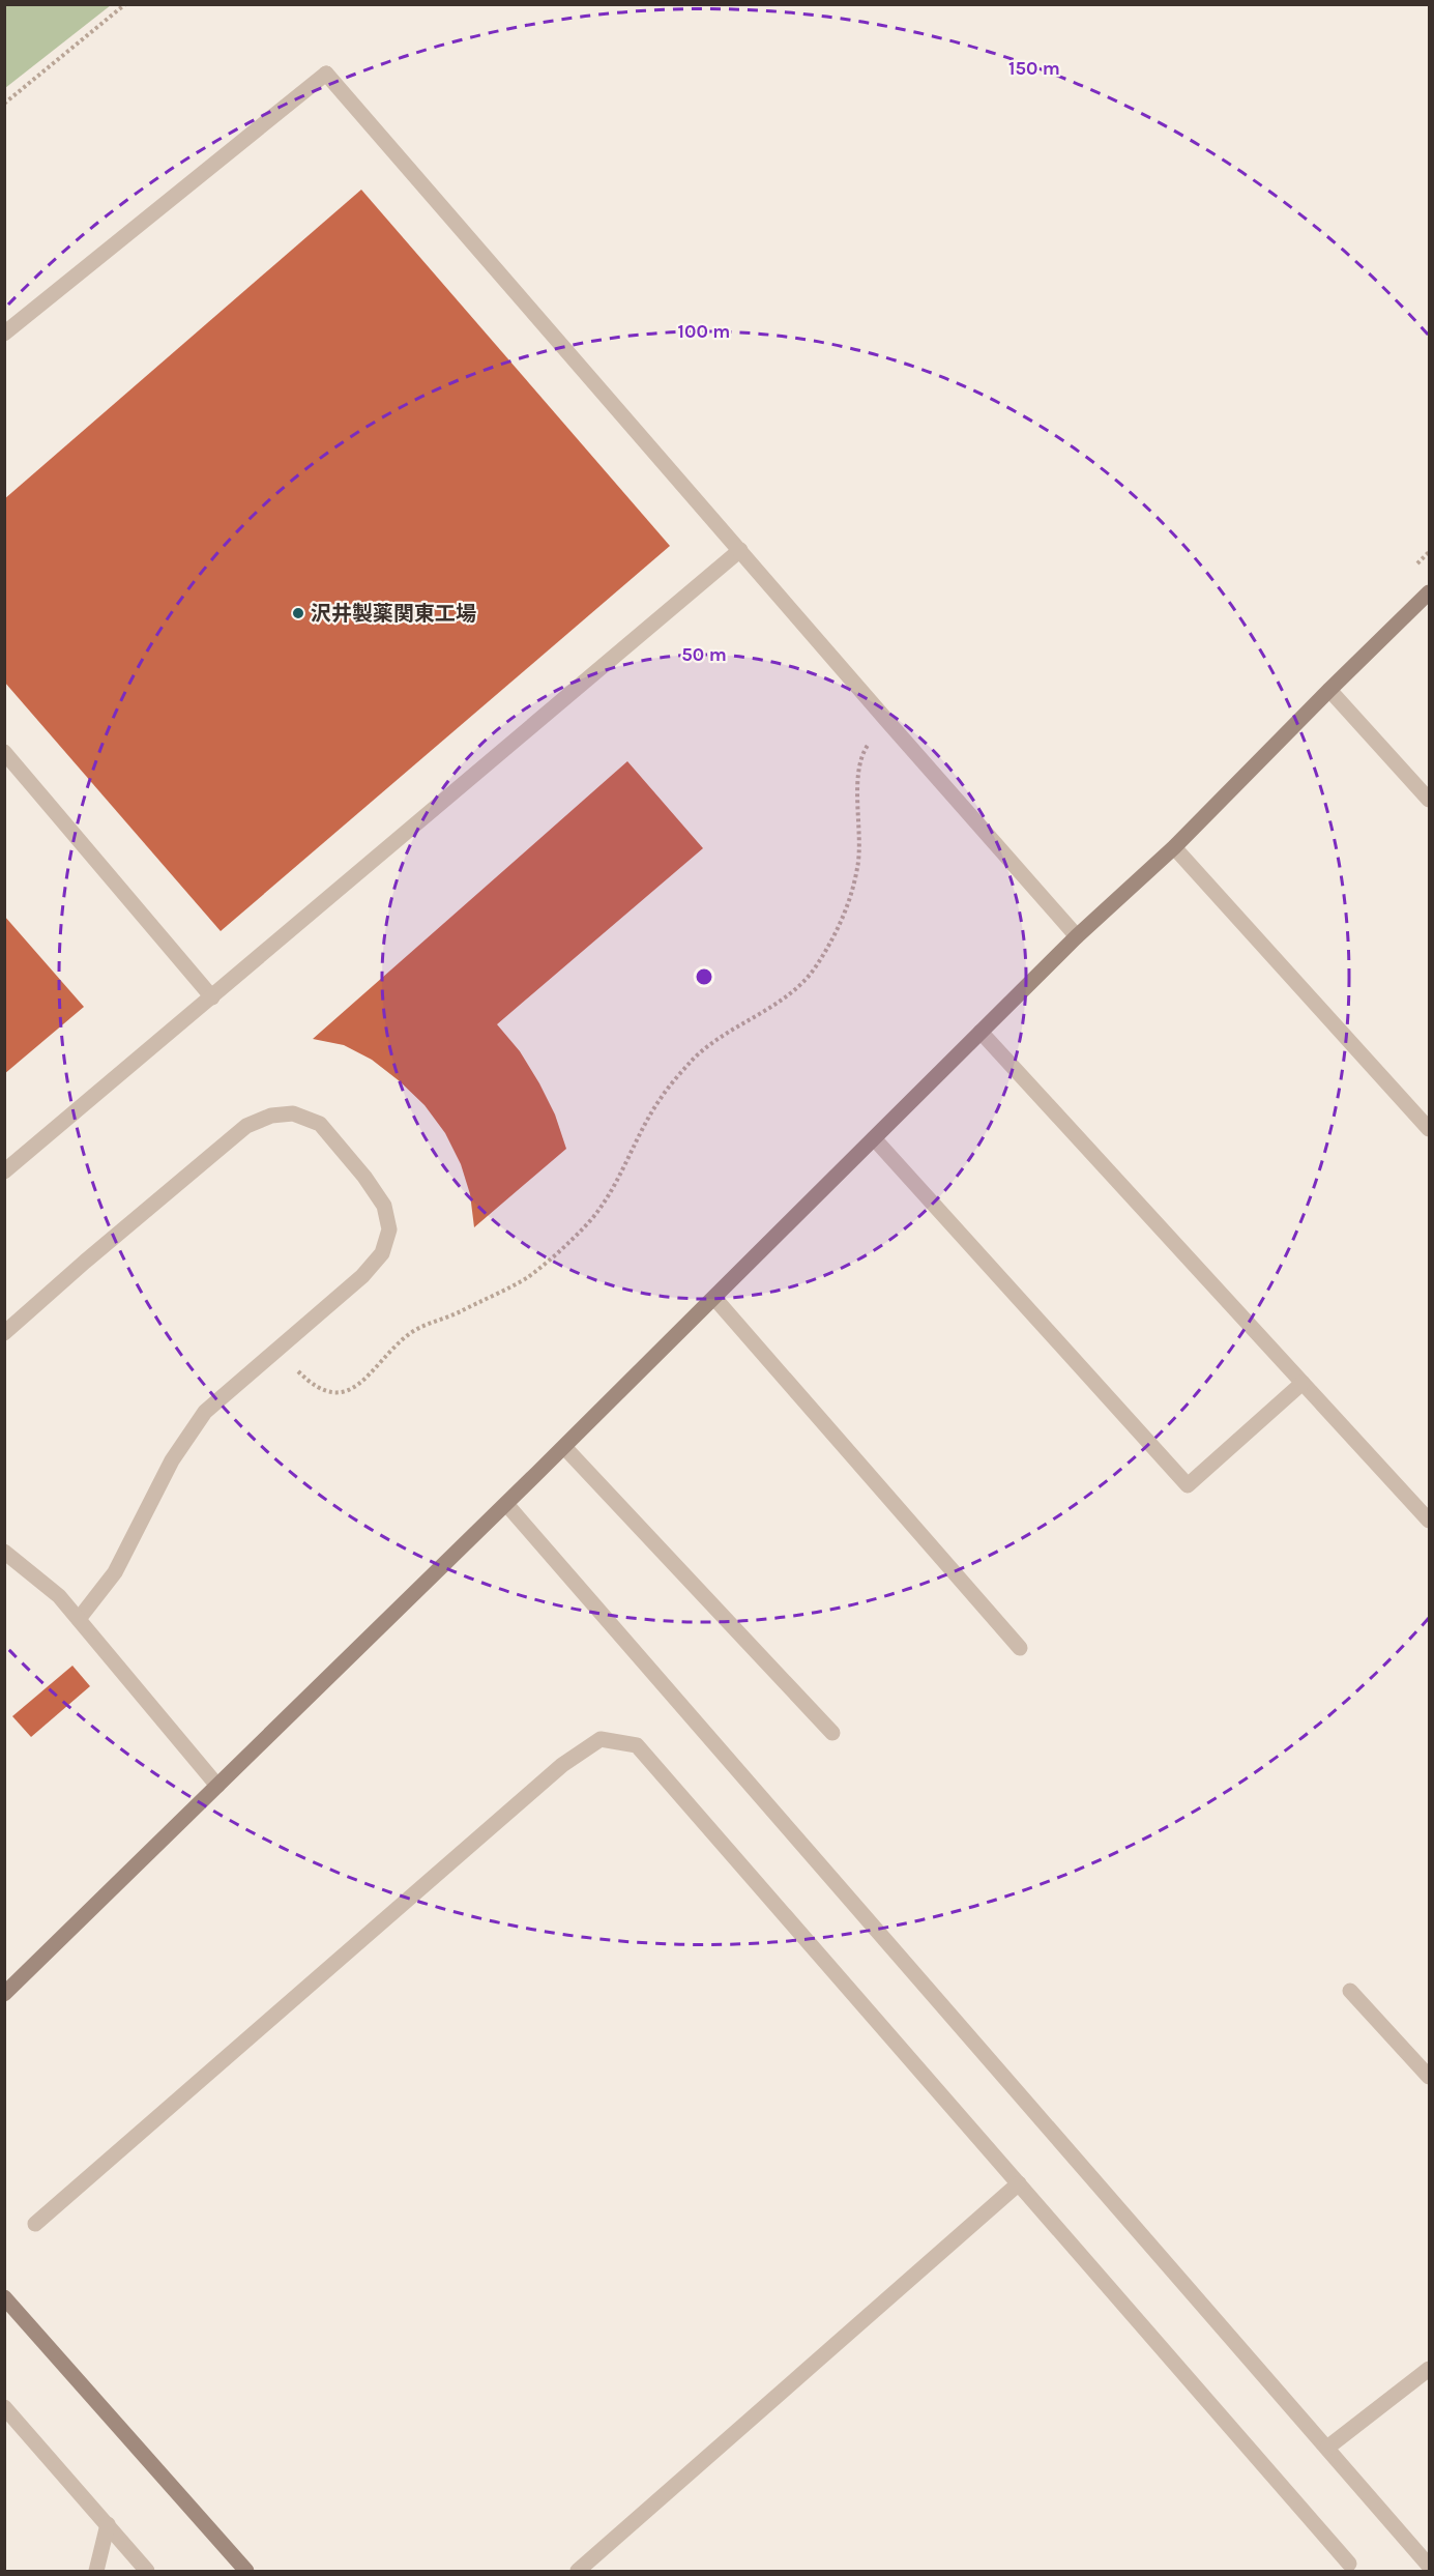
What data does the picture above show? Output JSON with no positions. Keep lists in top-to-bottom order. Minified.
{"places":["沢井製薬関東工場"],"rings":["150 m","100 m","50 m"]}
